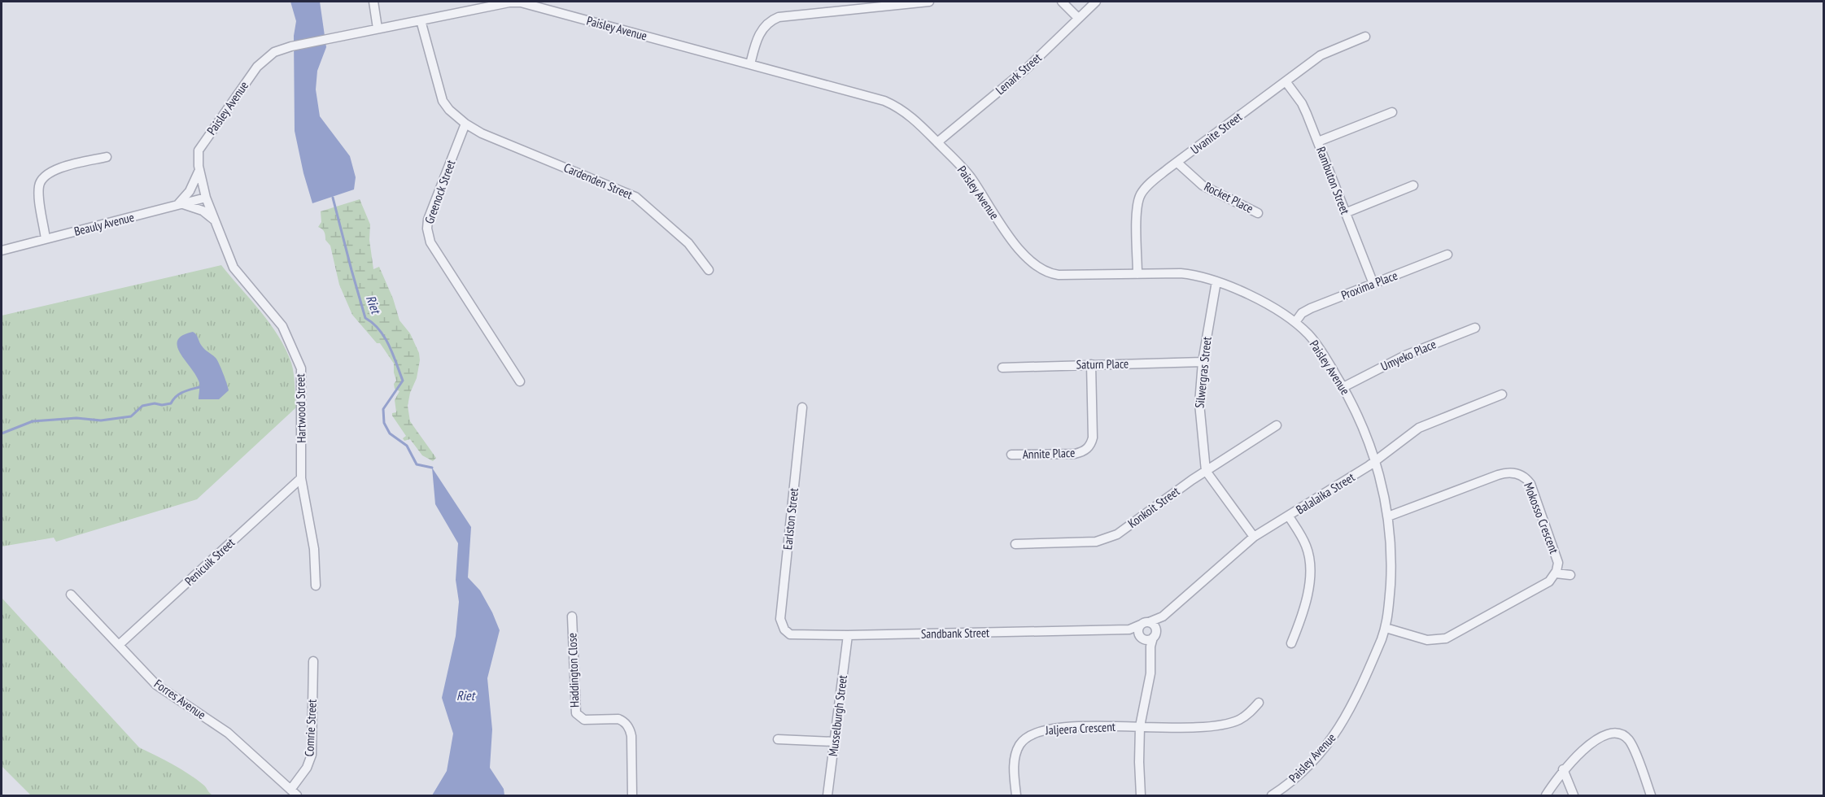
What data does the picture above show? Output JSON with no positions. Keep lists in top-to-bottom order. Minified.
{"streets":{"street":["Paisley Avenue","Lenark Street","Uvanite Street","Rambuton Street","Cardenden Street","Greenock Street","Rocket Place","Beauly Avenue","Proxima Place","Umyeko Place","Saturn Place","Silwergras Street","Hartwood Street","Annite Place","Balalaika Street","Konkoit Street","Mokosso Crescent","Earlston Street","Penicuik Street","Sandbank Street","Haddington Close","Forres Avenue","Musselburgh Street","Comrie Street","Jaljeera Crescent"]},"crossings":[["Paisley Avenue","Lenark Street"],["Paisley Avenue","Uvanite Street"],["Paisley Avenue","Beauly Avenue"],["Paisley Avenue","Proxima Place"],["Paisley Avenue","Umyeko Place"],["Paisley Avenue","Silwergras Street"],["Paisley Avenue","Hartwood Street"],["Paisley Avenue","Balalaika Street"],["Paisley Avenue","Mokosso Crescent"],["Uvanite Street","Rambuton Street"],["Uvanite Street","Rocket Place"],["Rambuton Street","Proxima Place"],["Cardenden Street","Greenock Street"],["Beauly Avenue","Hartwood Street"],["Saturn Place","Silwergras Street"],["Saturn Place","Annite Place"],["Silwergras Street","Konkoit Street"],["Hartwood Street","Penicuik Street"],["Balalaika Street","Sandbank Street"],["Balalaika Street","Jaljeera Crescent"],["Earlston Street","Sandbank Street"],["Penicuik Street","Forres Avenue"],["Sandbank Street","Musselburgh Street"],["Forres Avenue","Comrie Street"]],"water":["Riet"]}
